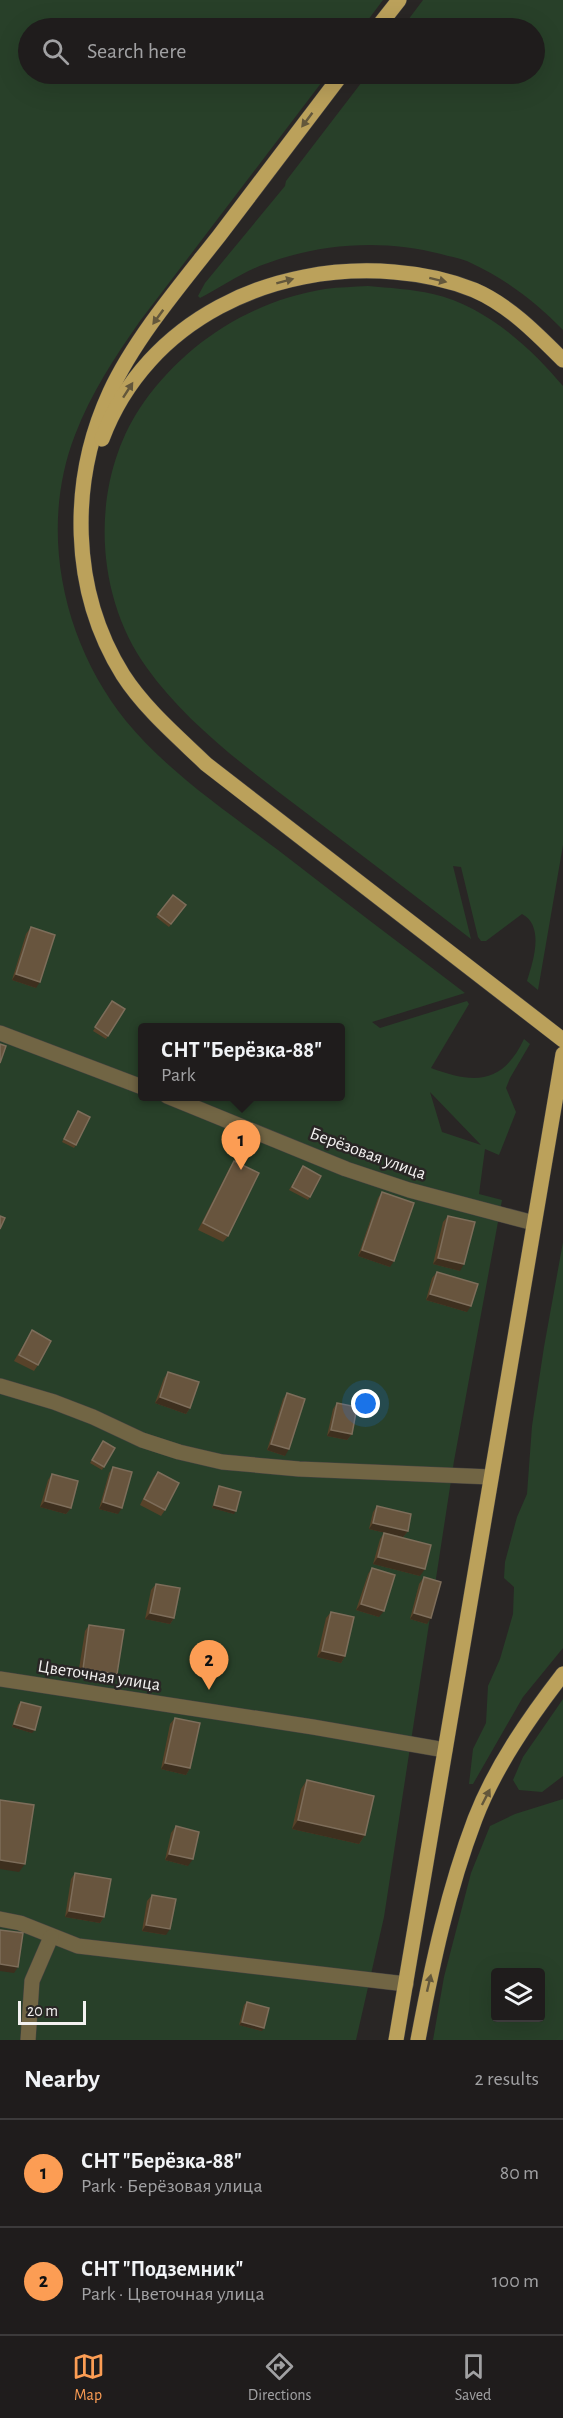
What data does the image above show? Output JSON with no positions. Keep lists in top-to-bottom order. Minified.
{"streets":{"street":["Берёзовая улица","Цветочная улица"]},"scale_bar":"20 m","page":{"search":"Search here","popup":["СНТ \"Берёзка-88\"","Park"],"pins":["1","2"],"scale":"20 m","heading":["Nearby","2 results"],"list":[{"mark":"1","name":"СНТ \"Берёзка-88\"","note":"Park · Берёзовая улица","value":"80 m"},{"mark":"2","name":"СНТ \"Подземник\"","note":"Park · Цветочная улица","value":"100 m"}],"nav":["Map","Directions","Saved"]}}
